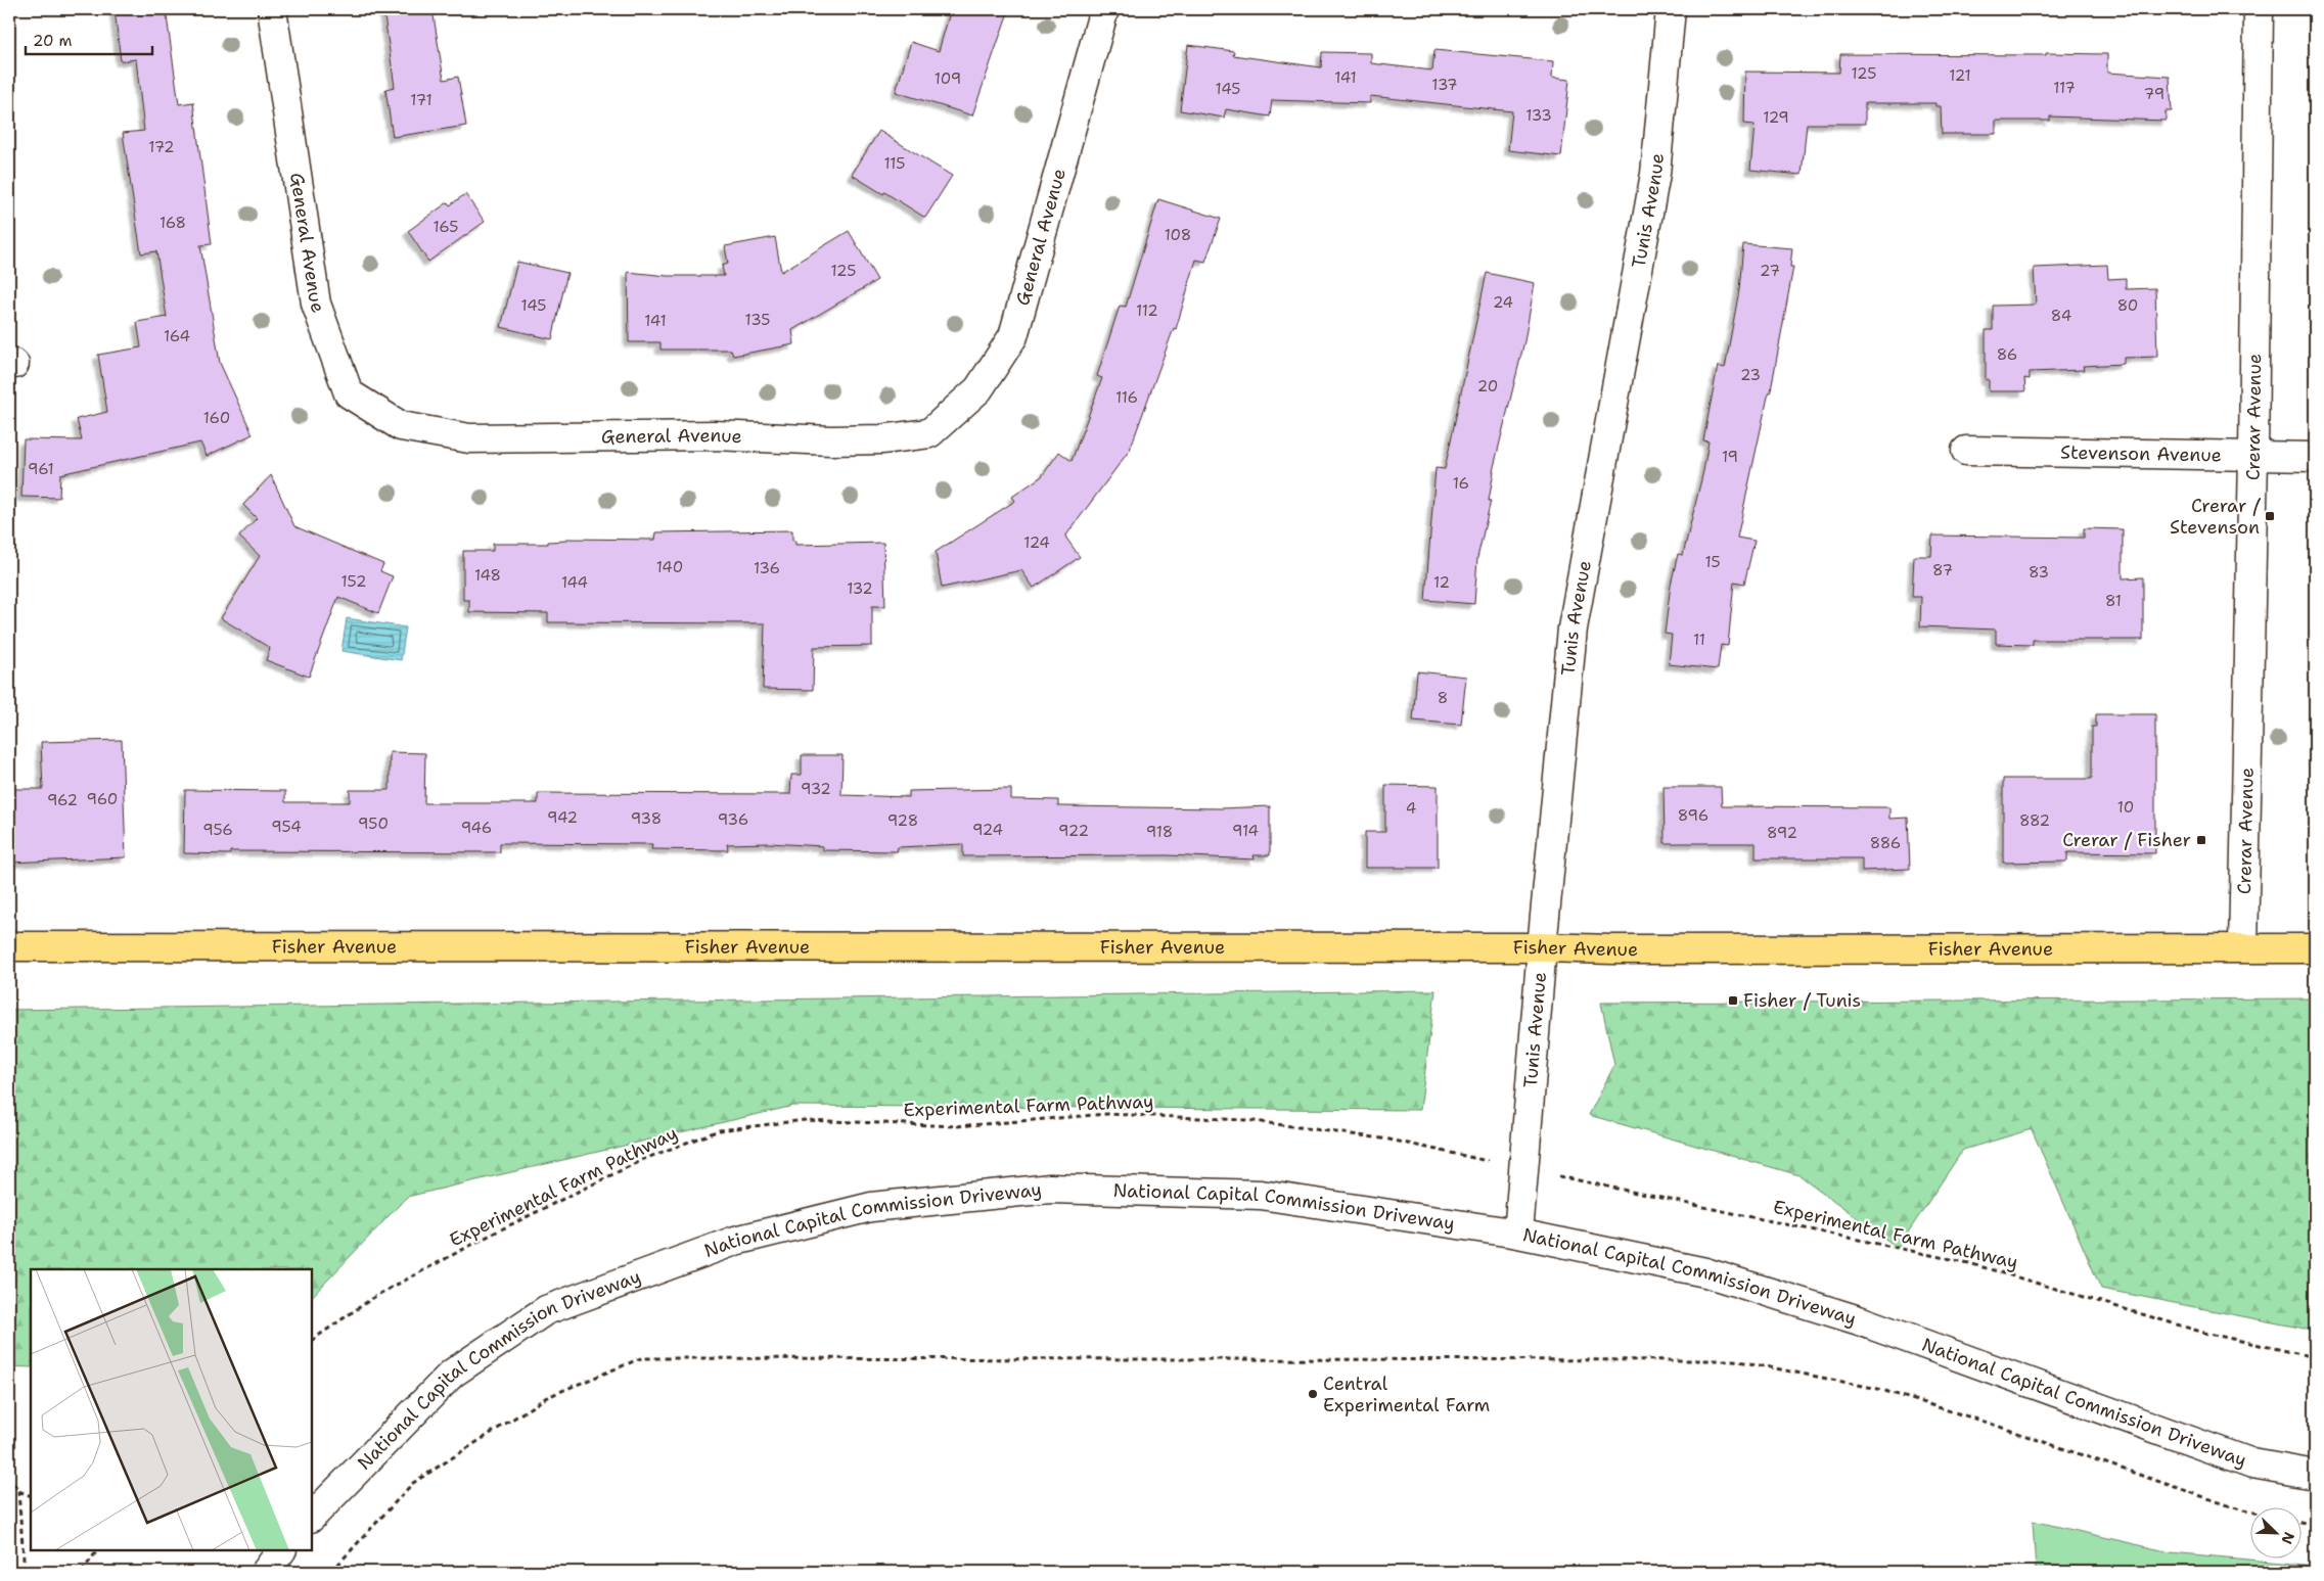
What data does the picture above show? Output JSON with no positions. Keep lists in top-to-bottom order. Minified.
{"streets":{"main road":["Fisher Avenue"],"street":["Tunis Avenue","General Avenue","Crerar Avenue","Stevenson Avenue","National Capital Commission Driveway"],"path":["Experimental Farm Pathway"]},"crossings":[["Tunis Avenue","Fisher Avenue"],["Tunis Avenue","National Capital Commission Driveway"],["Crerar Avenue","Stevenson Avenue"],["Crerar Avenue","Fisher Avenue"]],"places":{"transit":["Crerar / Stevenson","Crerar / Fisher","Fisher / Tunis"],"other":["Central Experimental Farm"]},"house_numbers":["125","121","141","109","137","117","145","79","171","133","129","172","115","168","165","108","125","27","24","145","80","112","84","135","141","164","86","23","20","116","160","19","961","16","124","15","140","136","87","83","148","152","144","12","132","81","11","8","932","960","962","10","4","896","942","938","936","928","882","950","954","946","956","924","922","914","918","892","886"],"scale_bar":"20 m","north":"bottom right"}
